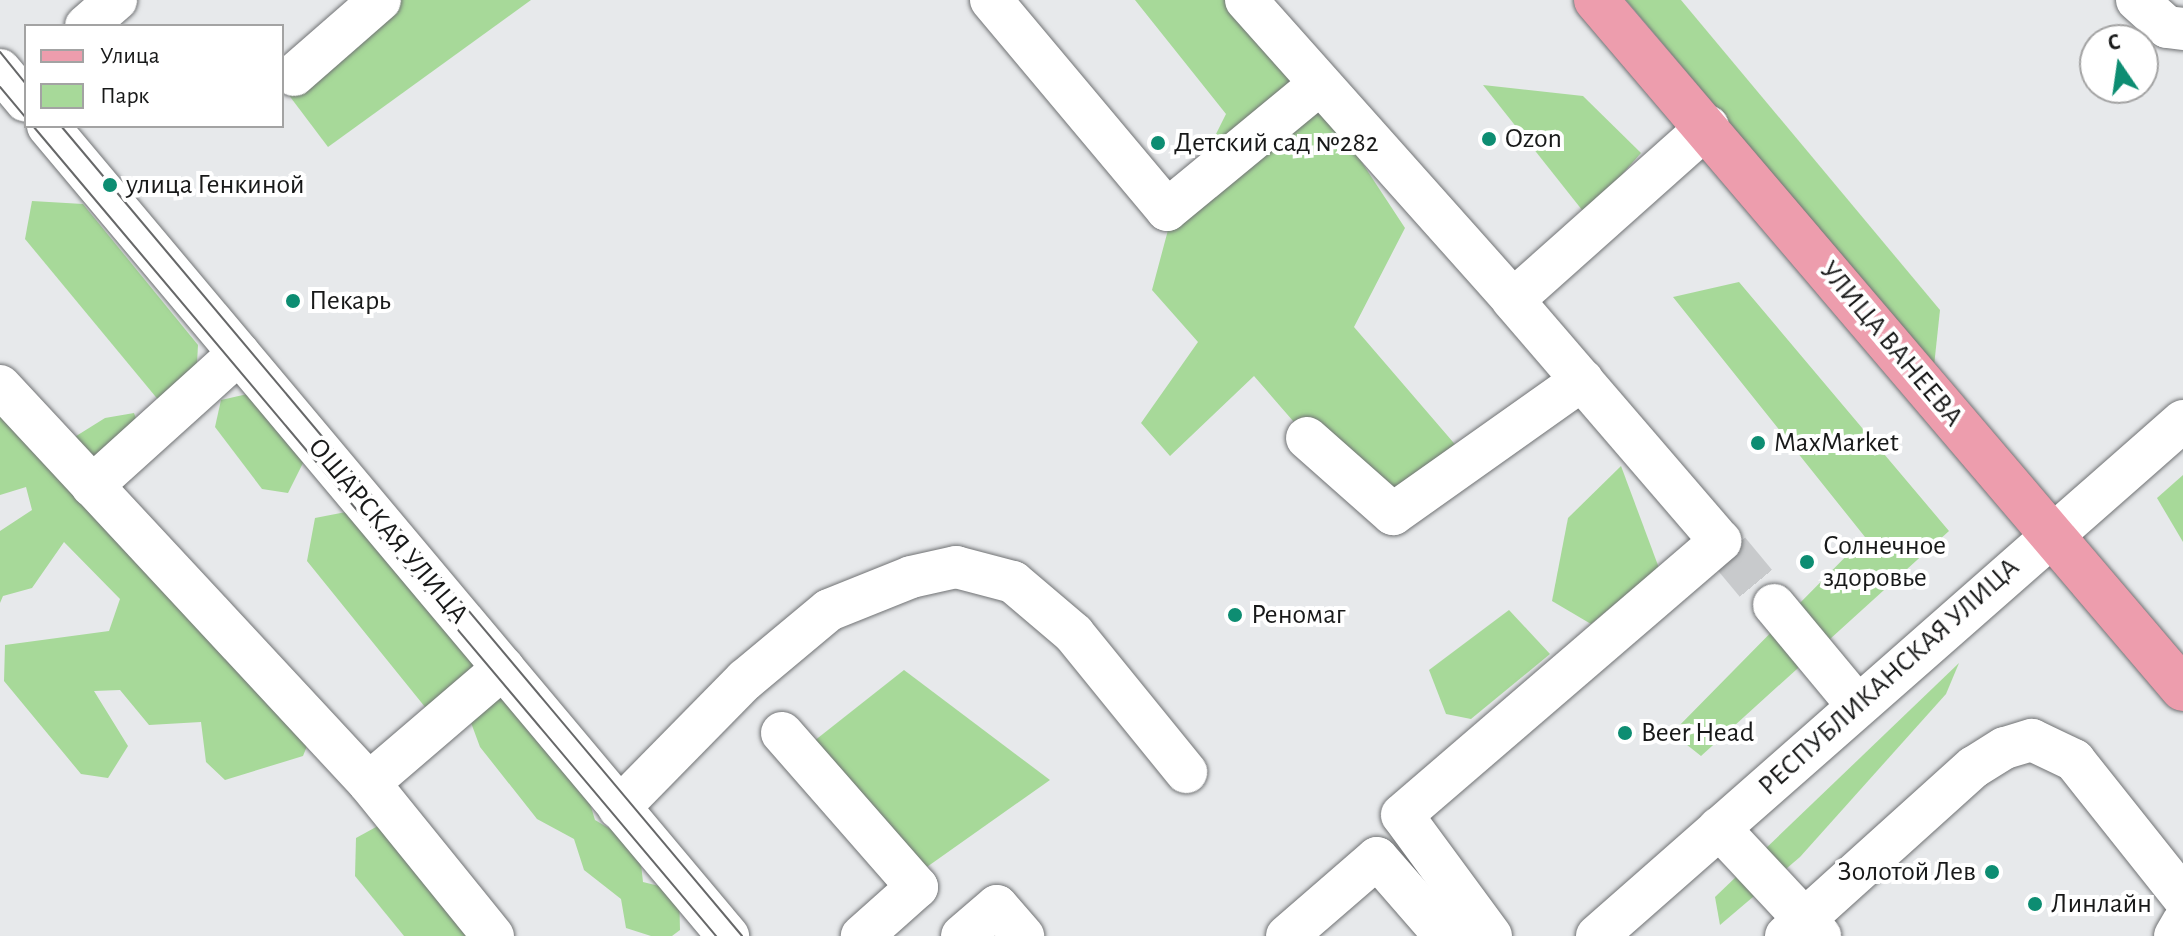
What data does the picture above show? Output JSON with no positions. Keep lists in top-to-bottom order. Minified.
{"streets":{"main road":["УЛИЦА ВАНЕЕВА"],"street":["ОШАРСКАЯ УЛИЦА","РЕСПУБЛИКАНСКАЯ УЛИЦА"]},"crossings":[["УЛИЦА ВАНЕЕВА","РЕСПУБЛИКАНСКАЯ УЛИЦА"]],"places":["Ozon","Детский сад №282","улица Генкиной","Пекарь","MaxMarket","Солнечное здоровье","Реномаг","Beer Head","Золотой Лев","Линлайн"],"legend":["Улица","Парк"],"north":"top"}
